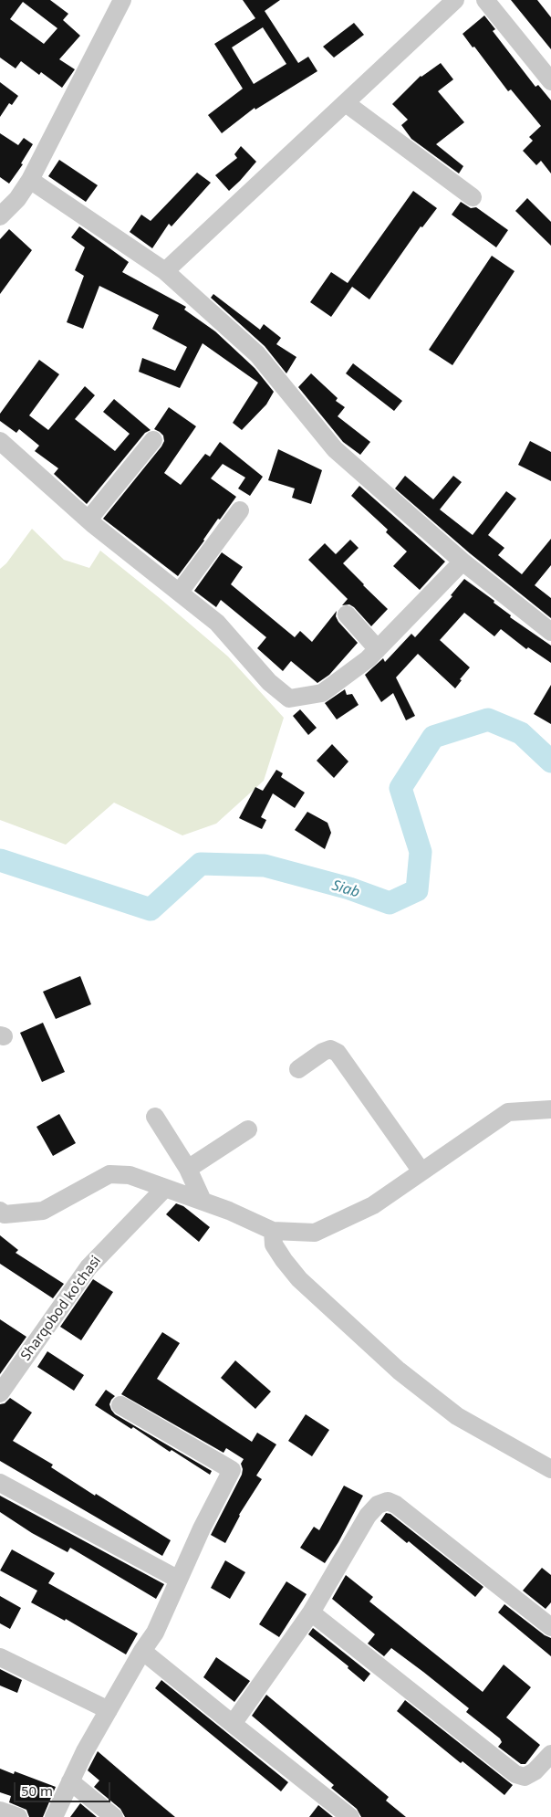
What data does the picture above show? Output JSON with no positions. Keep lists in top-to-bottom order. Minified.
{"streets":{"street":["Sharqobod ko'chasi"]},"water":["Siab"],"scale_bar":"50 m"}
